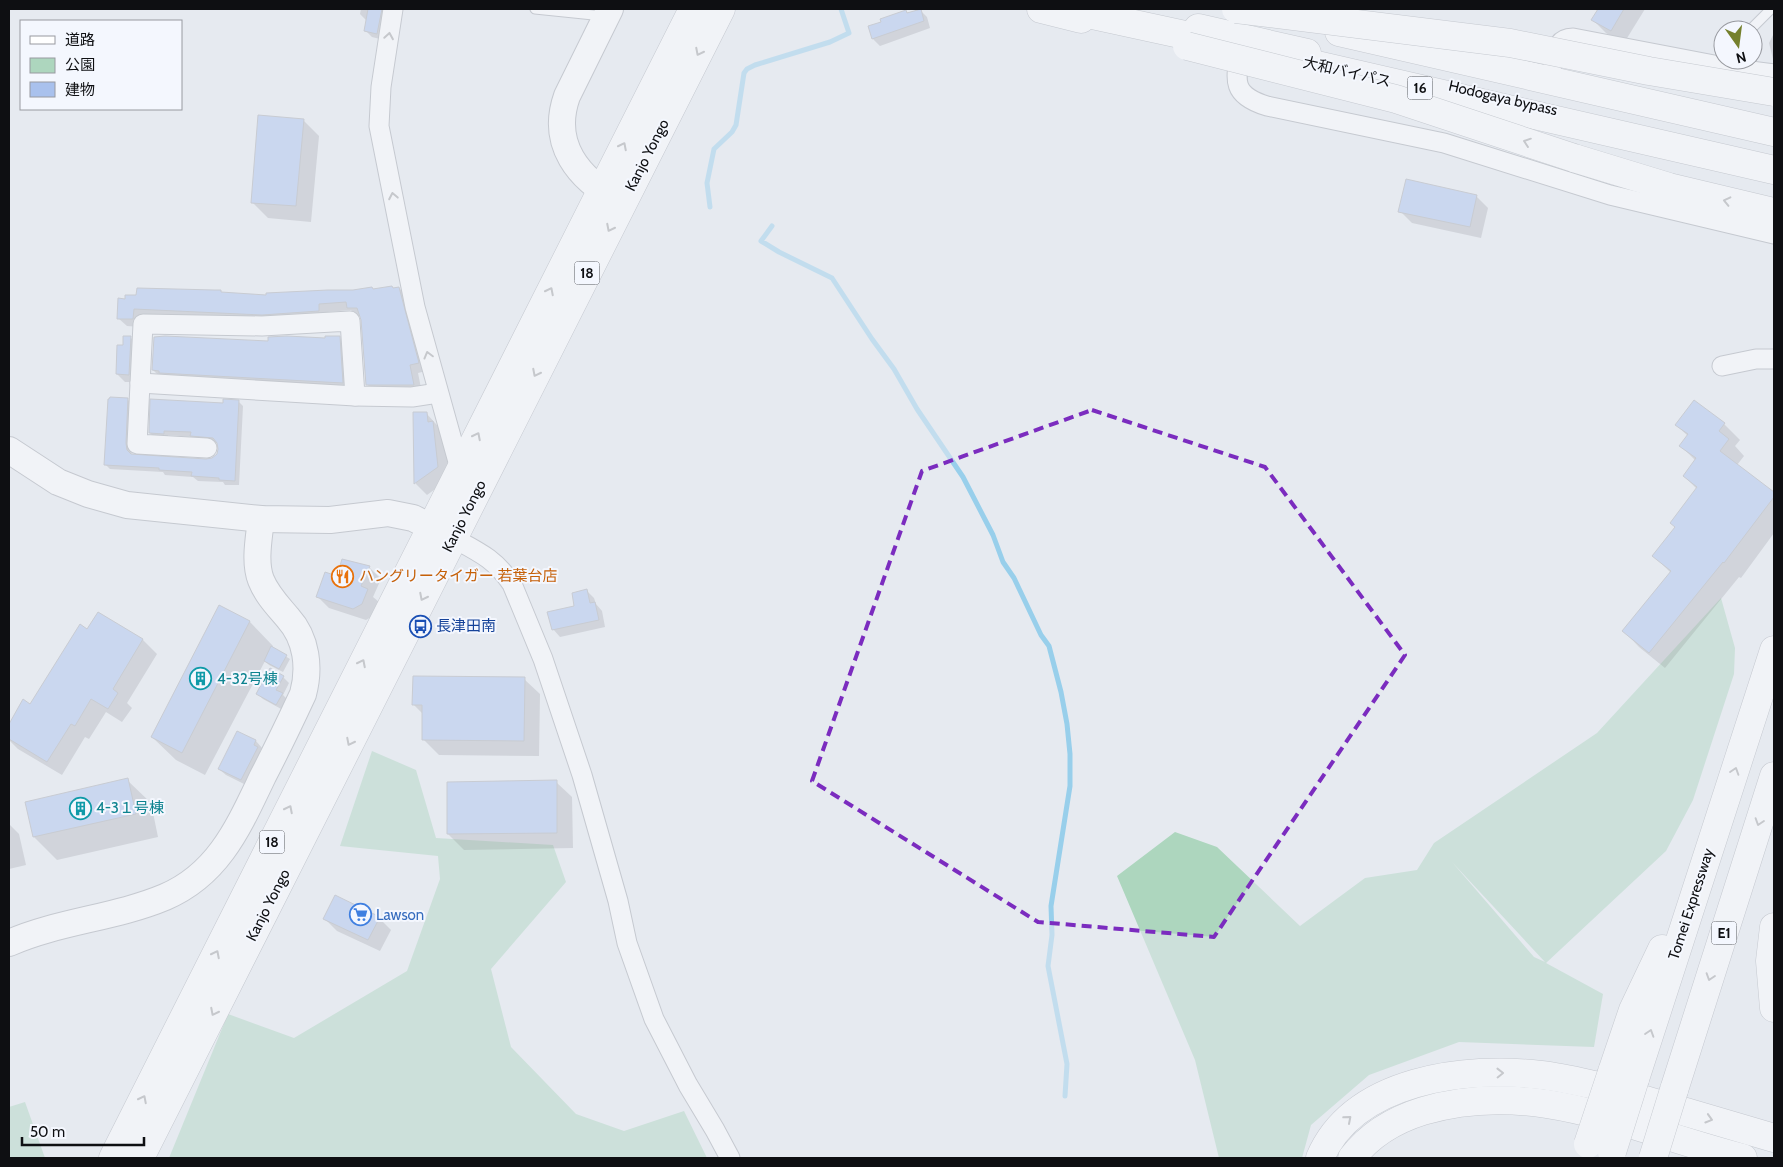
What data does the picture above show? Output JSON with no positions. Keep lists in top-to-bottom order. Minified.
{"streets":{"main road":["大和バイパス","16","Hodogaya bypass","Kanjo Yongo","18","Tomei Expressway","E1"]},"places":{"restaurant":["ハングリータイガー 若葉台店"],"bus stop":["長津田南"],"building":["4-32号棟","4-3１号棟"],"supermarket":["Lawson"]},"legend":["道路","公園","建物"],"scale_bar":"50 m","north":"bottom"}
